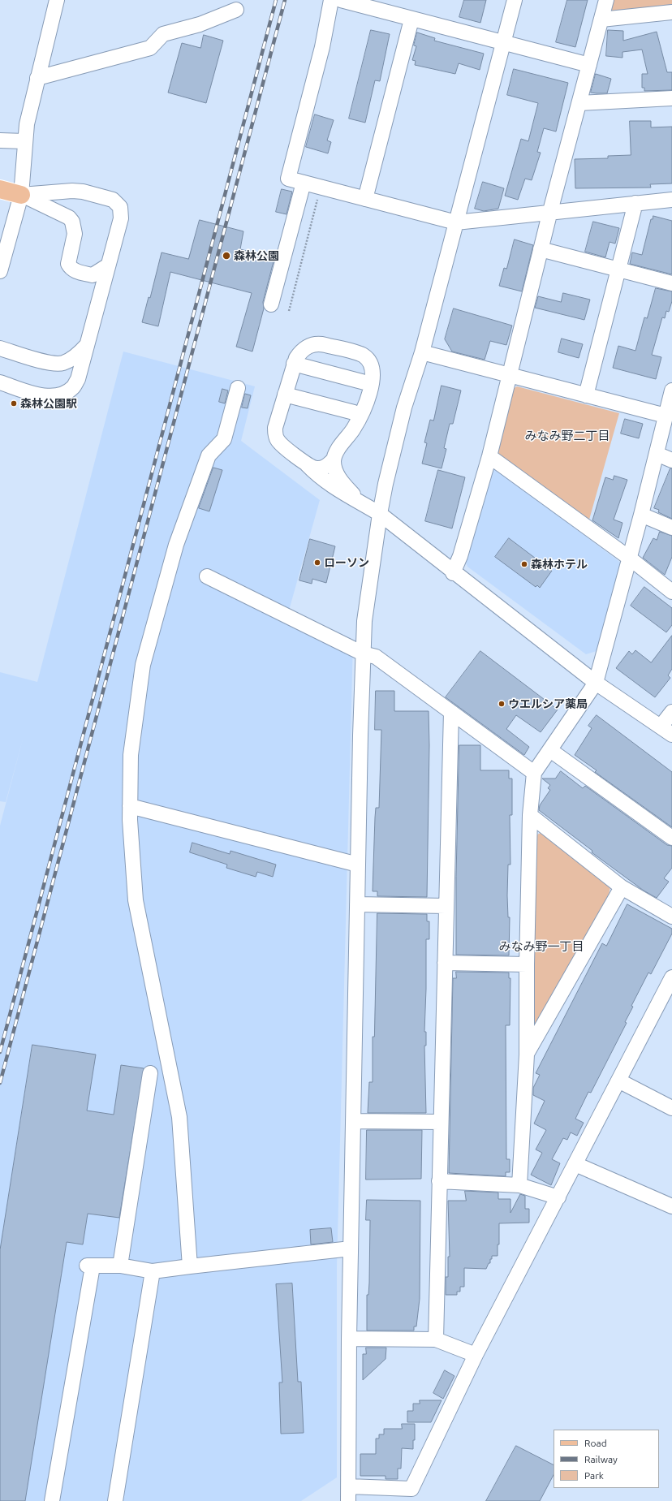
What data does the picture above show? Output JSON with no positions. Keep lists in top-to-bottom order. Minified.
{"districts":["みなみ野二丁目","みなみ野一丁目"],"places":["森林公園","森林公園駅","ローソン","森林ホテル","ウエルシア薬局"],"legend":["Road","Railway","Park"]}
